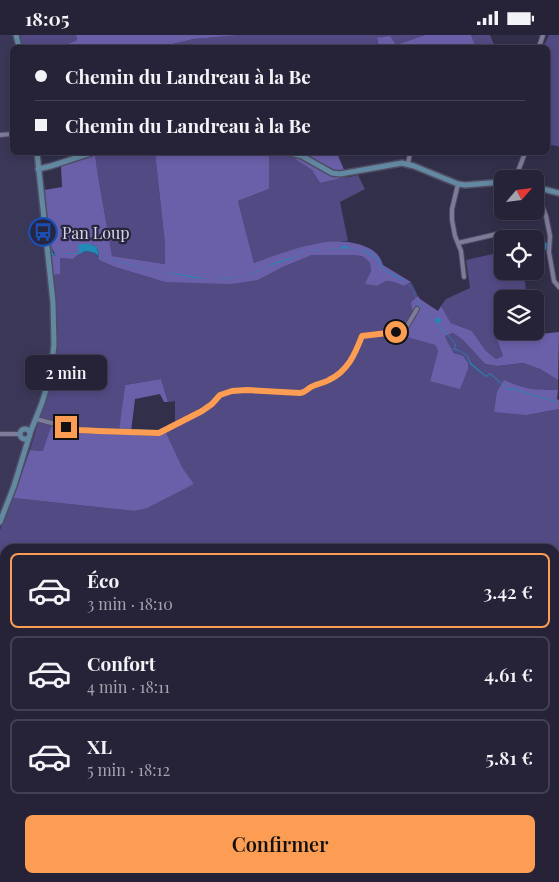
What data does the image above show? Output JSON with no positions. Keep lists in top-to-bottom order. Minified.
{"places":{"bus stop":["Pan Loup"]},"north":"top right","page":{"status":"18:05","banner":["Chemin du Landreau à la Be","Chemin du Landreau à la Be"],"bubble":"2 min","list":[{"name":"Éco","note":"3 min · 18:10","value":"3.42 €"},{"name":"Confort","note":"4 min · 18:11","value":"4.61 €"},{"name":"XL","note":"5 min · 18:12","value":"5.81 €"}],"buttons":"Confirmer"}}
